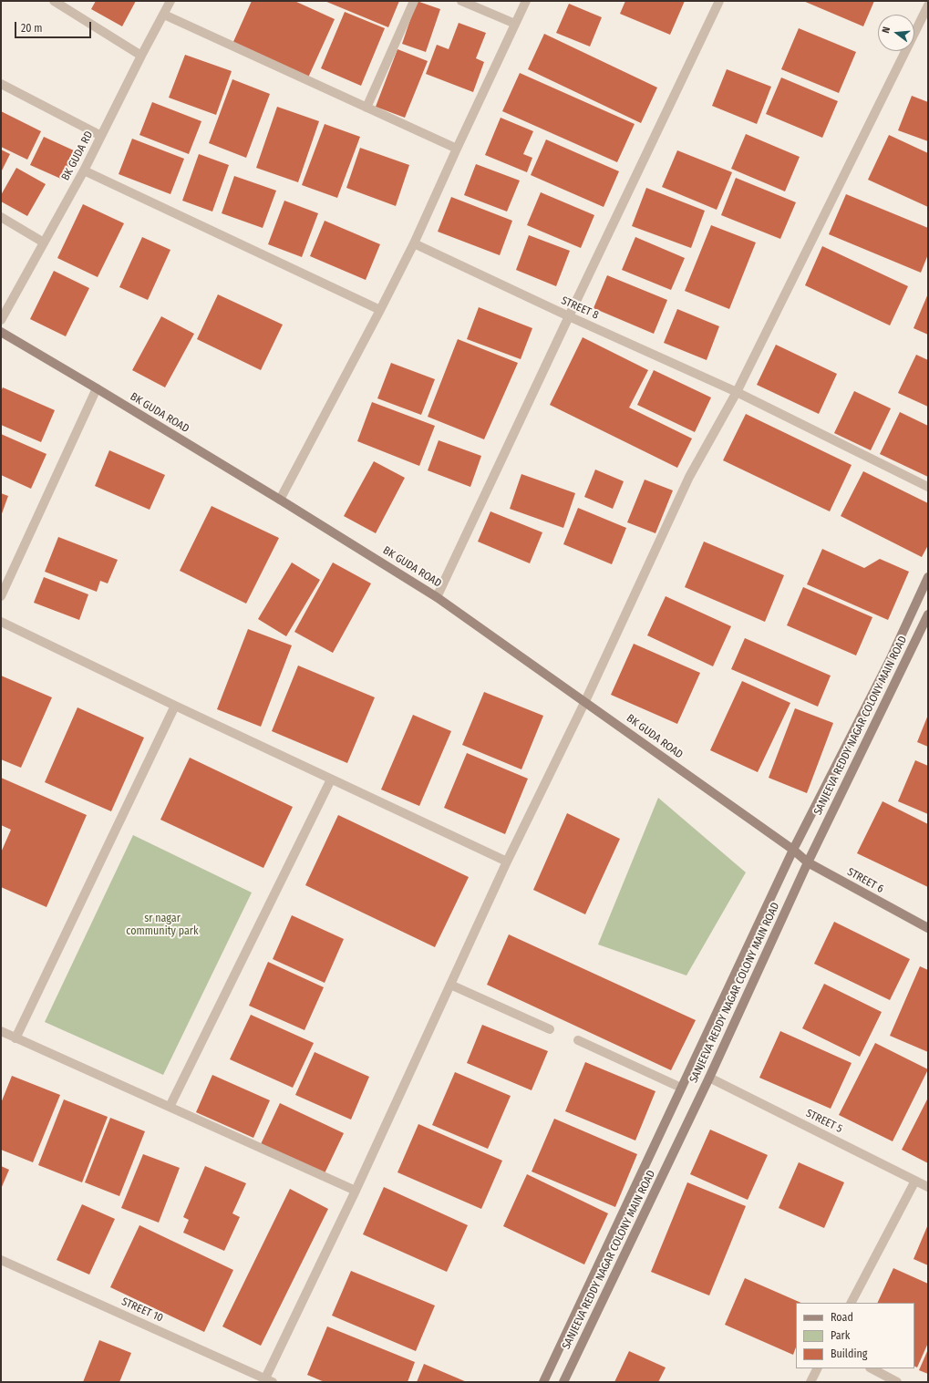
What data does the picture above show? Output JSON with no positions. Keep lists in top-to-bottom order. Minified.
{"streets":{"main road":["BK GUDA ROAD","SANJEEVA REDDY NAGAR COLONY MAIN ROAD","STREET 6"],"street":["BK GUDA RD","STREET 8","STREET 5","STREET 10"]},"crossings":[["BK GUDA ROAD","SANJEEVA REDDY NAGAR COLONY MAIN ROAD"],["BK GUDA ROAD","STREET 6"],["SANJEEVA REDDY NAGAR COLONY MAIN ROAD","STREET 6"],["SANJEEVA REDDY NAGAR COLONY MAIN ROAD","STREET 5"]],"parks":["sr nagar community park"],"legend":["Road","Park","Building"],"scale_bar":"20 m","north":"left"}
